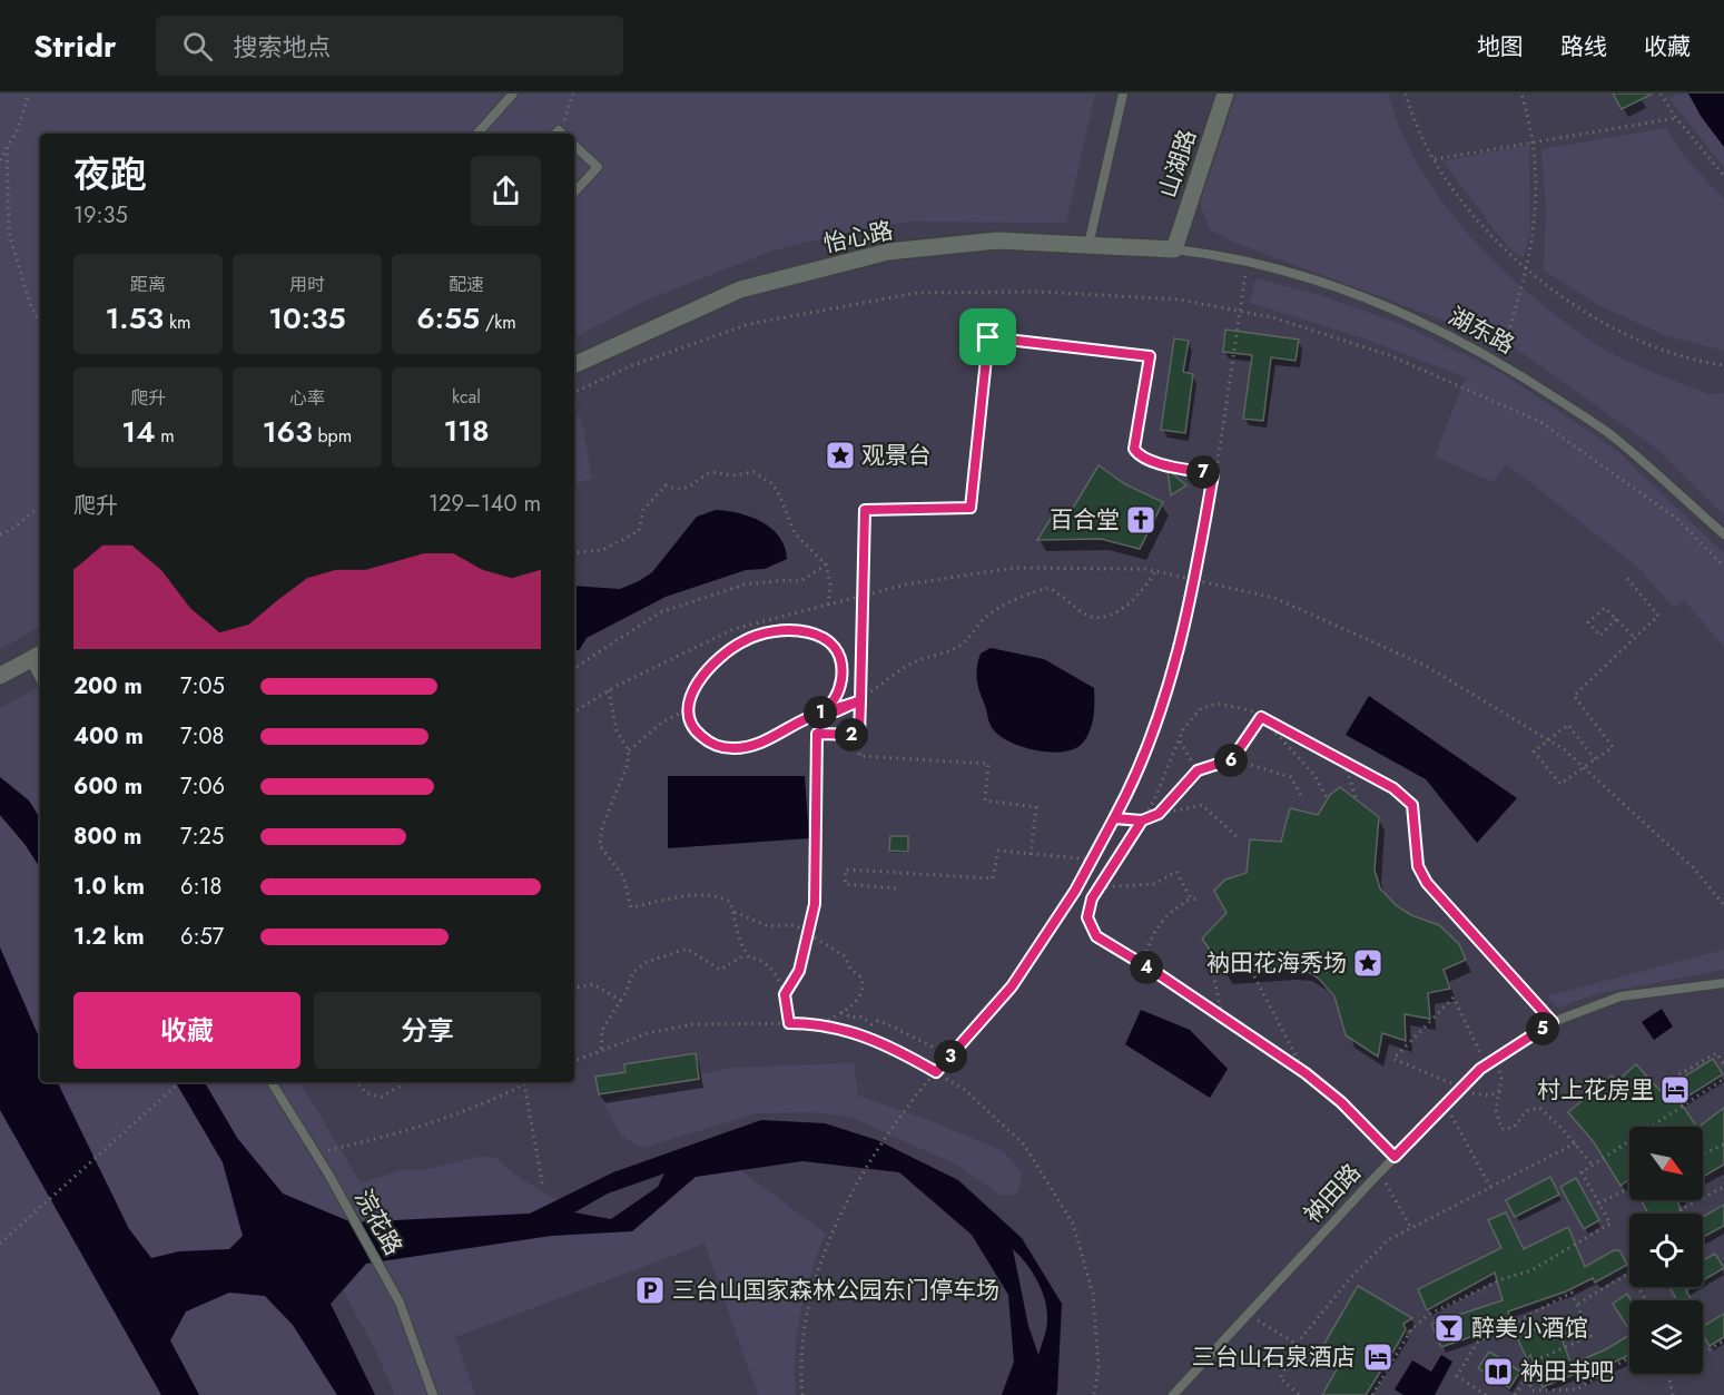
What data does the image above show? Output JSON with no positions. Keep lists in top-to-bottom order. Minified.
{"streets":{"street":["山湖路","怡心路"],"lane":["湖东路","衲田路","浣花路"]},"crossings":[["山湖路","怡心路"],["山湖路","湖东路"],["怡心路","湖东路"]],"places":{"place":["观景台","衲田花海秀场"],"church":["百合堂"],"hotel":["村上花房里","三台山石泉酒店"],"parking":["三台山国家森林公园东门停车场"],"bar":["醉美小酒馆"],"library":["衲田书吧"]},"north":"bottom right","page":{"header":"Stridr","search":"搜索地点","nav":["地图","路线","收藏"],"heading":["夜跑","19:35"],"stats":[["距离","1.53 km"],["用时","10:35"],["配速","6:55 /km"],["爬升","14 m"],["心率","163 bpm"],["kcal","118"]],"pins":["7","1","2","6","4","5","3"],"chart":["爬升","129–140 m"],"list":[{"name":"200 m","note":"7:05"},{"name":"400 m","note":"7:08"},{"name":"600 m","note":"7:06"},{"name":"800 m","note":"7:25"},{"name":"1.0 km","note":"6:18"},{"name":"1.2 km","note":"6:57"}],"buttons":["收藏","分享"]}}
